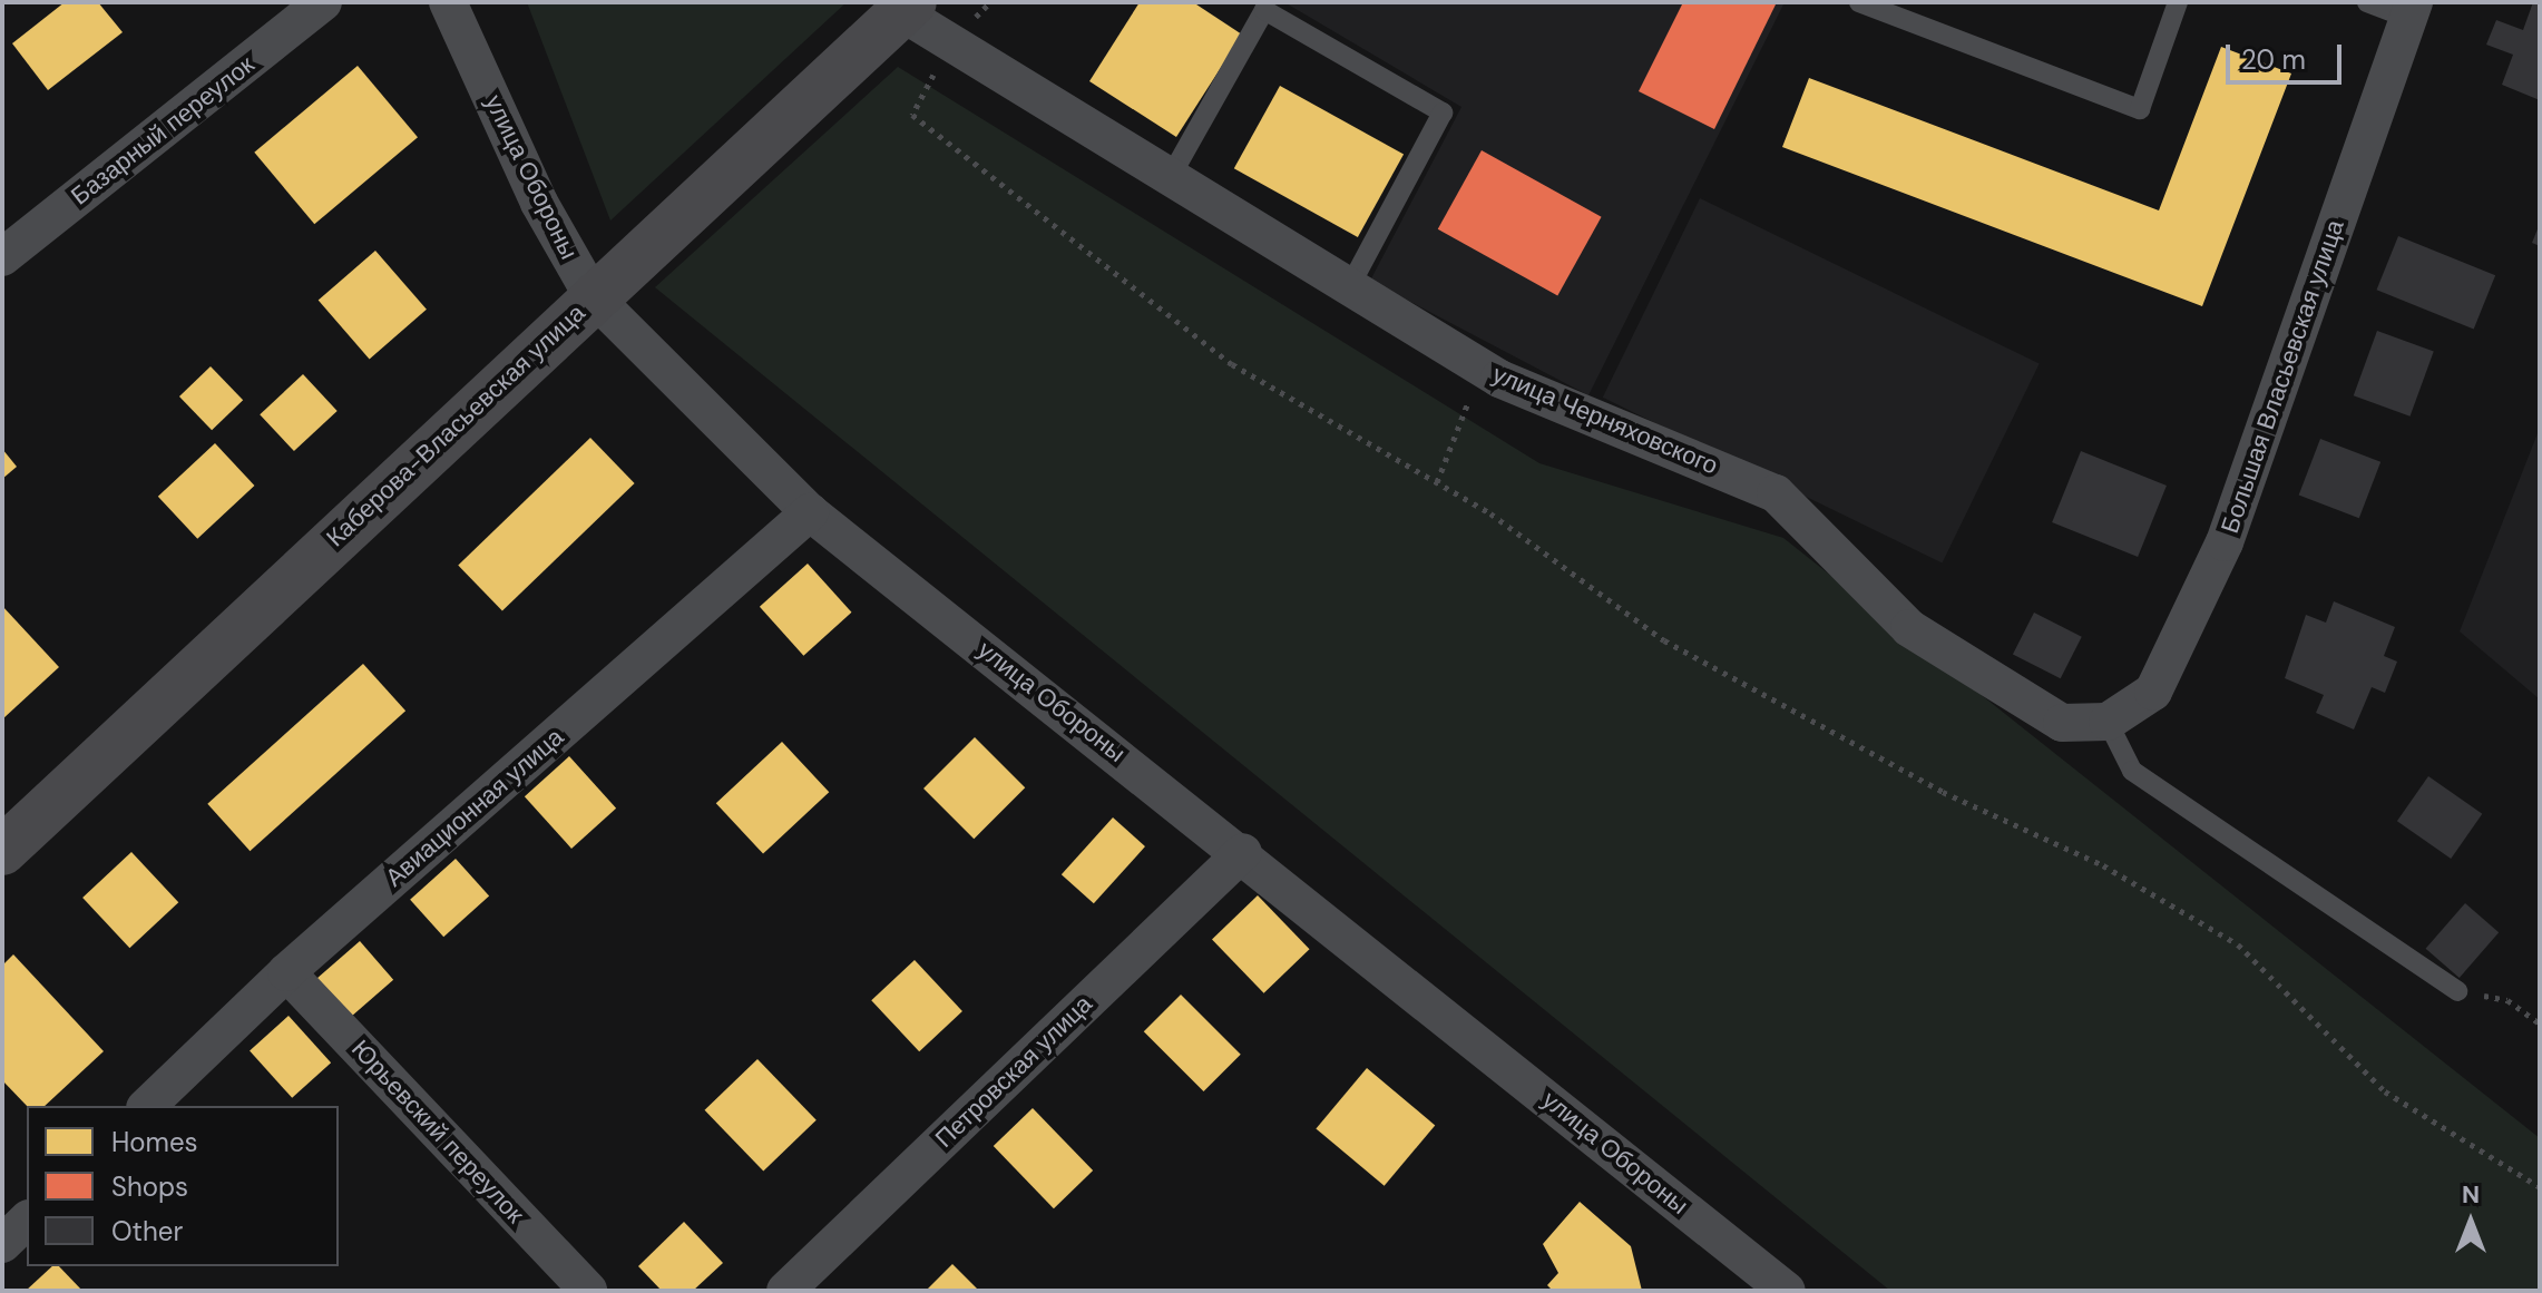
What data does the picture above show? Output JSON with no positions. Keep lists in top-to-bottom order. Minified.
{"streets":{"main road":["Каберова-Власьевская улица"],"street":["Базарный переулок","улица Обороны","Большая Власьевская улица","улица Черняховского","Авиационная улица","Петровская улица","Юрьевский переулок"]},"crossings":[["улица Обороны","Каберова-Власьевская улица"],["улица Обороны","Авиационная улица"],["улица Обороны","Петровская улица"],["Большая Власьевская улица","улица Черняховского"],["улица Черняховского","Каберова-Власьевская улица"],["Авиационная улица","Юрьевский переулок"]],"legend":["Homes","Shops","Other"],"scale_bar":"20 m","north":"top"}
